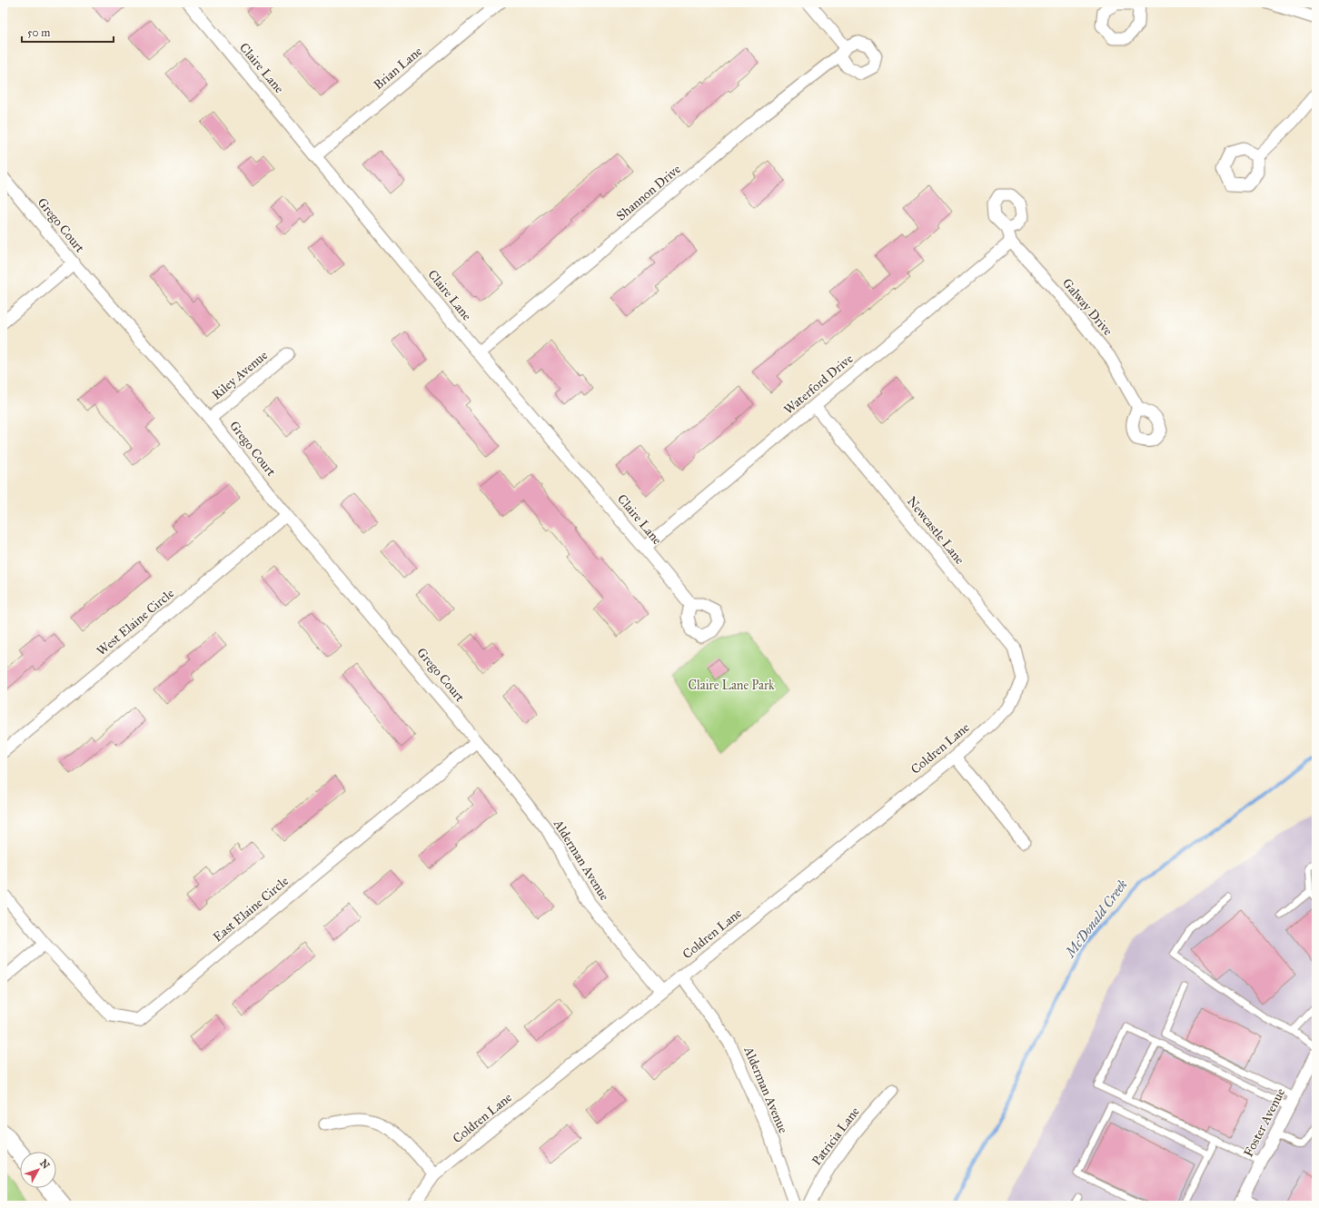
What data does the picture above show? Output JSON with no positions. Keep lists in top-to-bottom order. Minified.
{"streets":{"street":["Claire Lane","Brian Lane","Shannon Drive","Grego Court","Galway Drive","Riley Avenue","Waterford Drive","Newcastle Lane","West Elaine Circle","Coldren Lane","Alderman Avenue","East Elaine Circle","Foster Avenue","Patricia Lane"]},"crossings":[["Claire Lane","Brian Lane"],["Claire Lane","Shannon Drive"],["Claire Lane","Waterford Drive"],["Grego Court","Riley Avenue"],["Grego Court","West Elaine Circle"],["Grego Court","Alderman Avenue"],["Grego Court","East Elaine Circle"],["Galway Drive","Waterford Drive"],["Waterford Drive","Newcastle Lane"],["Newcastle Lane","Coldren Lane"],["Coldren Lane","Alderman Avenue"],["Alderman Avenue","East Elaine Circle"]],"water":["McDonald Creek"],"parks":["Claire Lane Park"],"scale_bar":"50 m","north":"top right"}
